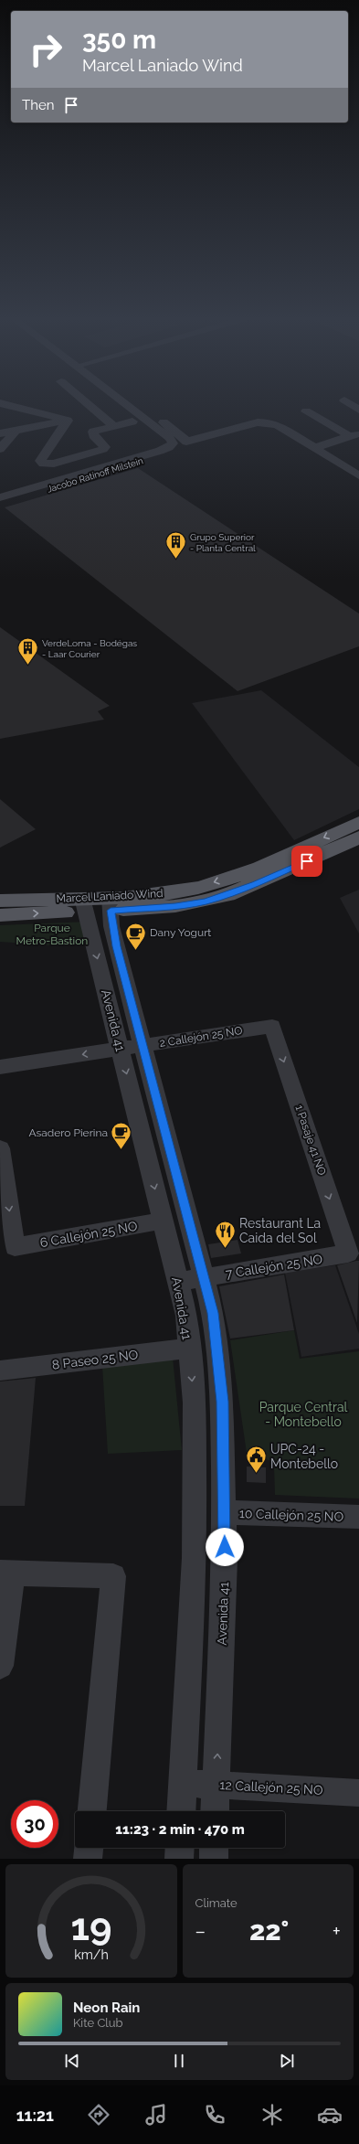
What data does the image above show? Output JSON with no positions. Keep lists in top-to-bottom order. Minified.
{"streets":{"main road":["Marcel Laniado Wind"],"street":["Jacobo Ratinoff Milstein","Avenida 41","2 Callejón 25 NO","1 Pasaje 41 NO","6 Callejón 25 NO","7 Callejón 25 NO","8 Paseo 25 NO","10 Callejón 25 NO","12 Callejón 25 NO"]},"crossings":[["Marcel Laniado Wind","Avenida 41"],["Avenida 41","2 Callejón 25 NO"],["Avenida 41","6 Callejón 25 NO"],["Avenida 41","7 Callejón 25 NO"],["Avenida 41","8 Paseo 25 NO"],["Avenida 41","10 Callejón 25 NO"],["Avenida 41","12 Callejón 25 NO"],["2 Callejón 25 NO","1 Pasaje 41 NO"],["1 Pasaje 41 NO","7 Callejón 25 NO"]],"one_way":["2 Callejón 25 NO","1 Pasaje 41 NO"],"parks":["Parque Metro-Bastion","Parque Central - Montebello"],"places":{"building":["Grupo Superior - Planta Central","VerdeLoma - Bodégas - Laar Courier"],"cafe":["Dany Yogurt","Asadero Pierina"],"restaurant":["Restaurant La Caida del Sol"],"public building":["UPC-24 - Montebello"]},"page":{"turn":["350 m","Marcel Laniado Wind"],"then":"Then","limit":"30","trip":"11:23 · 2 min · 470 m","tile":"Climate","heat":["−","22°","+"],"song":["Neon Rain","Kite Club"],"tabs":"11:21","gauge":["19","km/h"]}}
